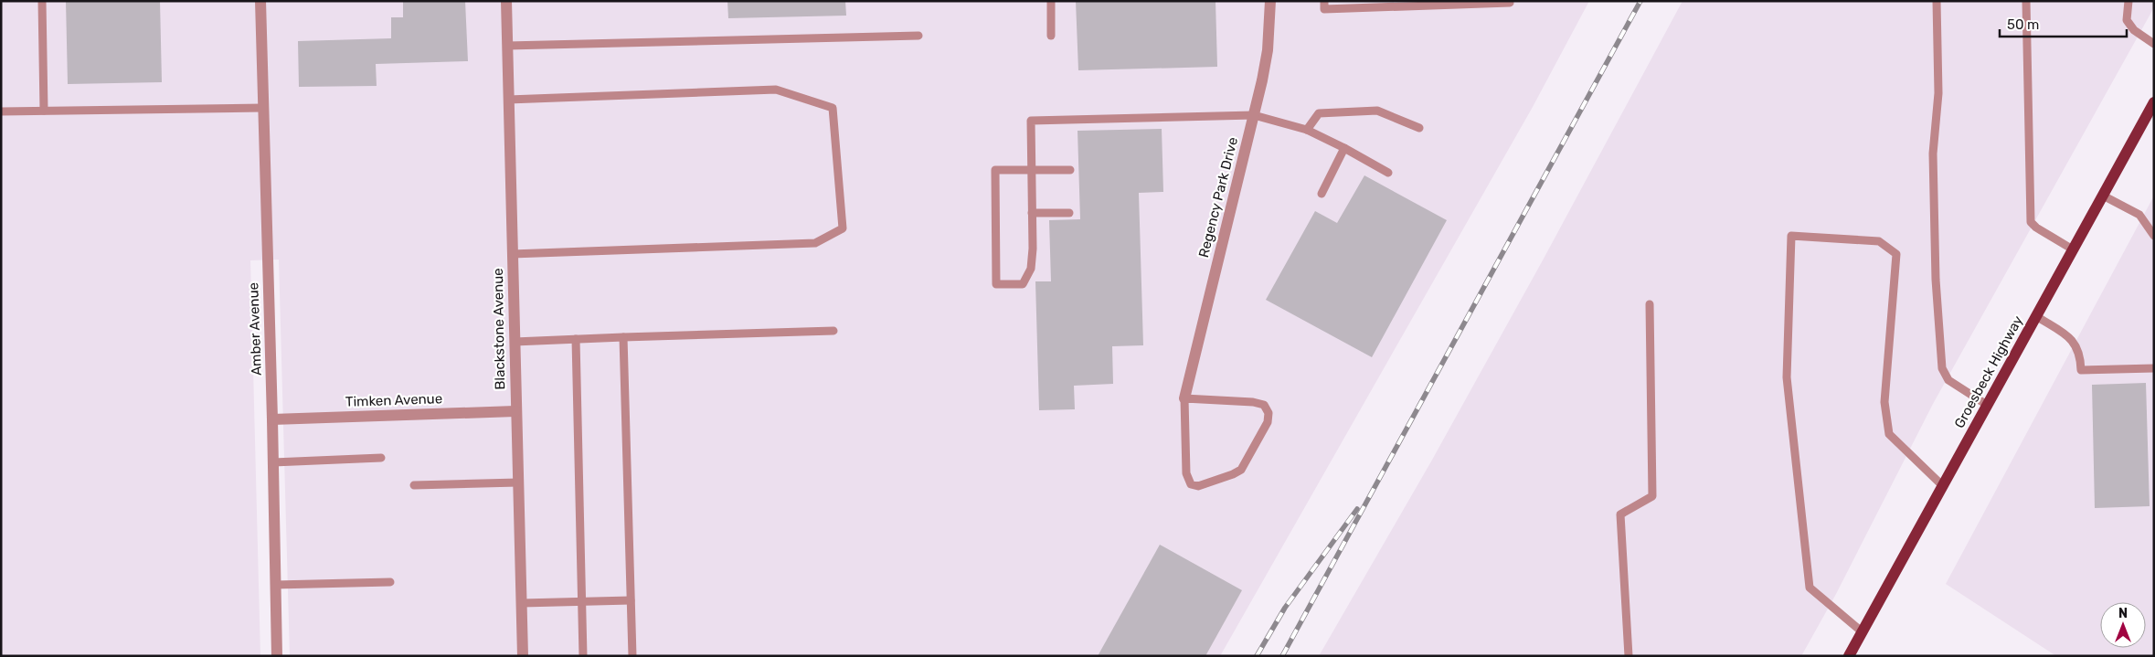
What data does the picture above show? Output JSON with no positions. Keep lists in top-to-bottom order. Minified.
{"streets":{"main road":["Groesbeck Highway"],"street":["Regency Park Drive","Amber Avenue","Blackstone Avenue","Timken Avenue"]},"crossings":[["Amber Avenue","Timken Avenue"],["Blackstone Avenue","Timken Avenue"]],"scale_bar":"50 m","north":"top"}
